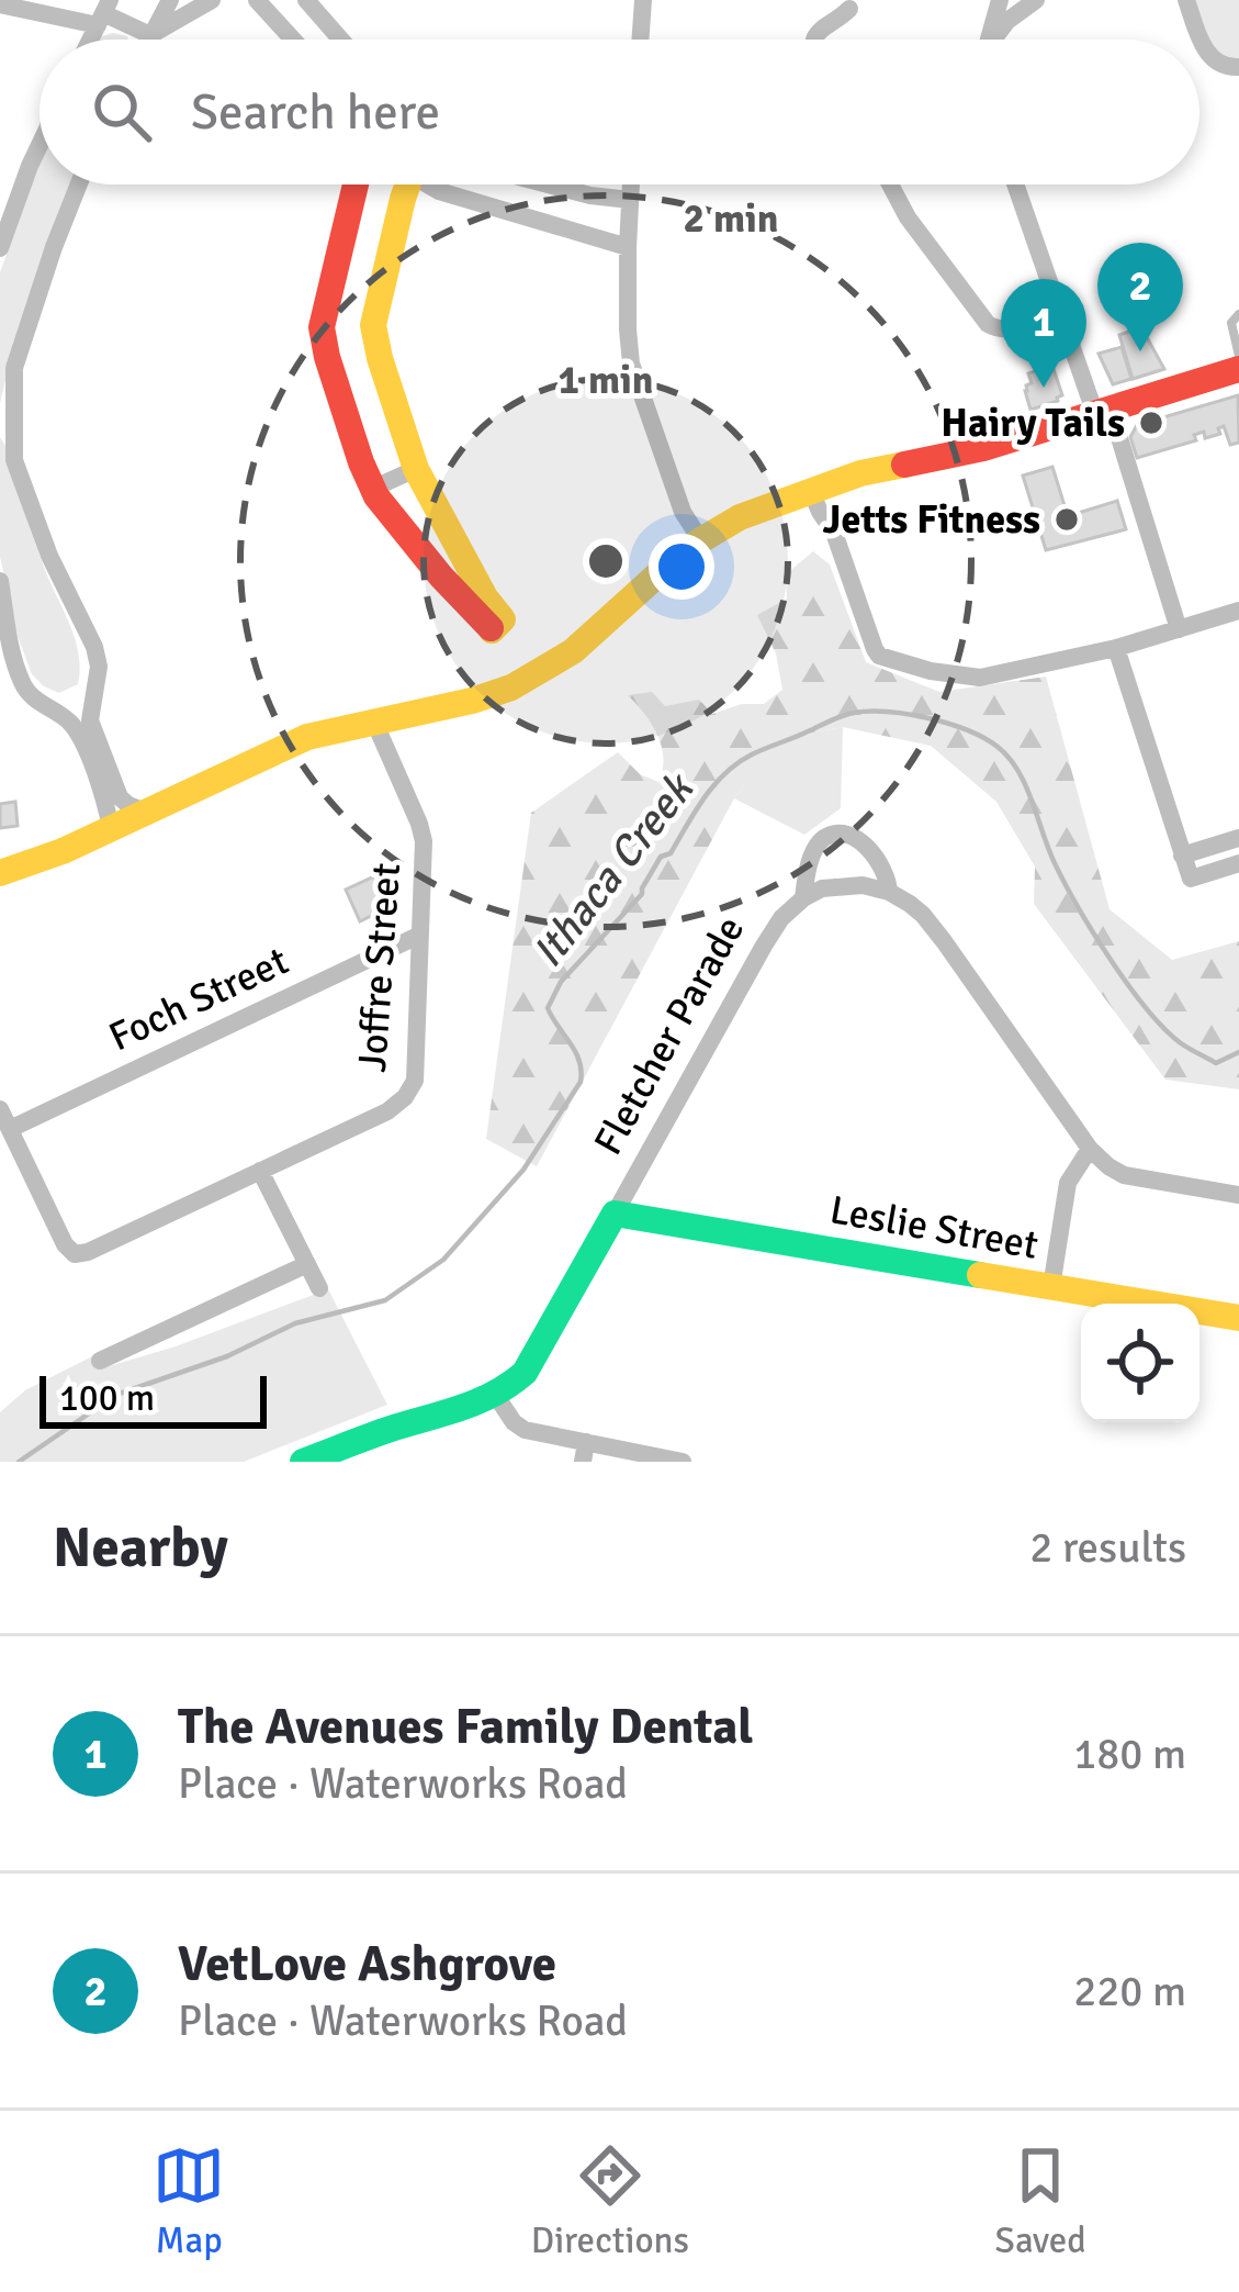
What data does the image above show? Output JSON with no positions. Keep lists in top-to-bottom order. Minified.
{"streets":{"street":["Joffre Street","Foch Street","Fletcher Parade","Leslie Street"]},"crossings":[["Joffre Street","Foch Street"],["Fletcher Parade","Leslie Street"]],"water":["Ithaca Creek"],"places":["Hairy Tails","Jetts Fitness"],"scale_bar":"100 m","page":{"search":"Search here","pins":["2","1"],"scale":"100 m","heading":["Nearby","2 results"],"list":[{"mark":"1","name":"The Avenues Family Dental","note":"Place · Waterworks Road","value":"180 m"},{"mark":"2","name":"VetLove Ashgrove","note":"Place · Waterworks Road","value":"220 m"}],"nav":["Map","Directions","Saved"]},"rings":["2 min","1 min"]}
